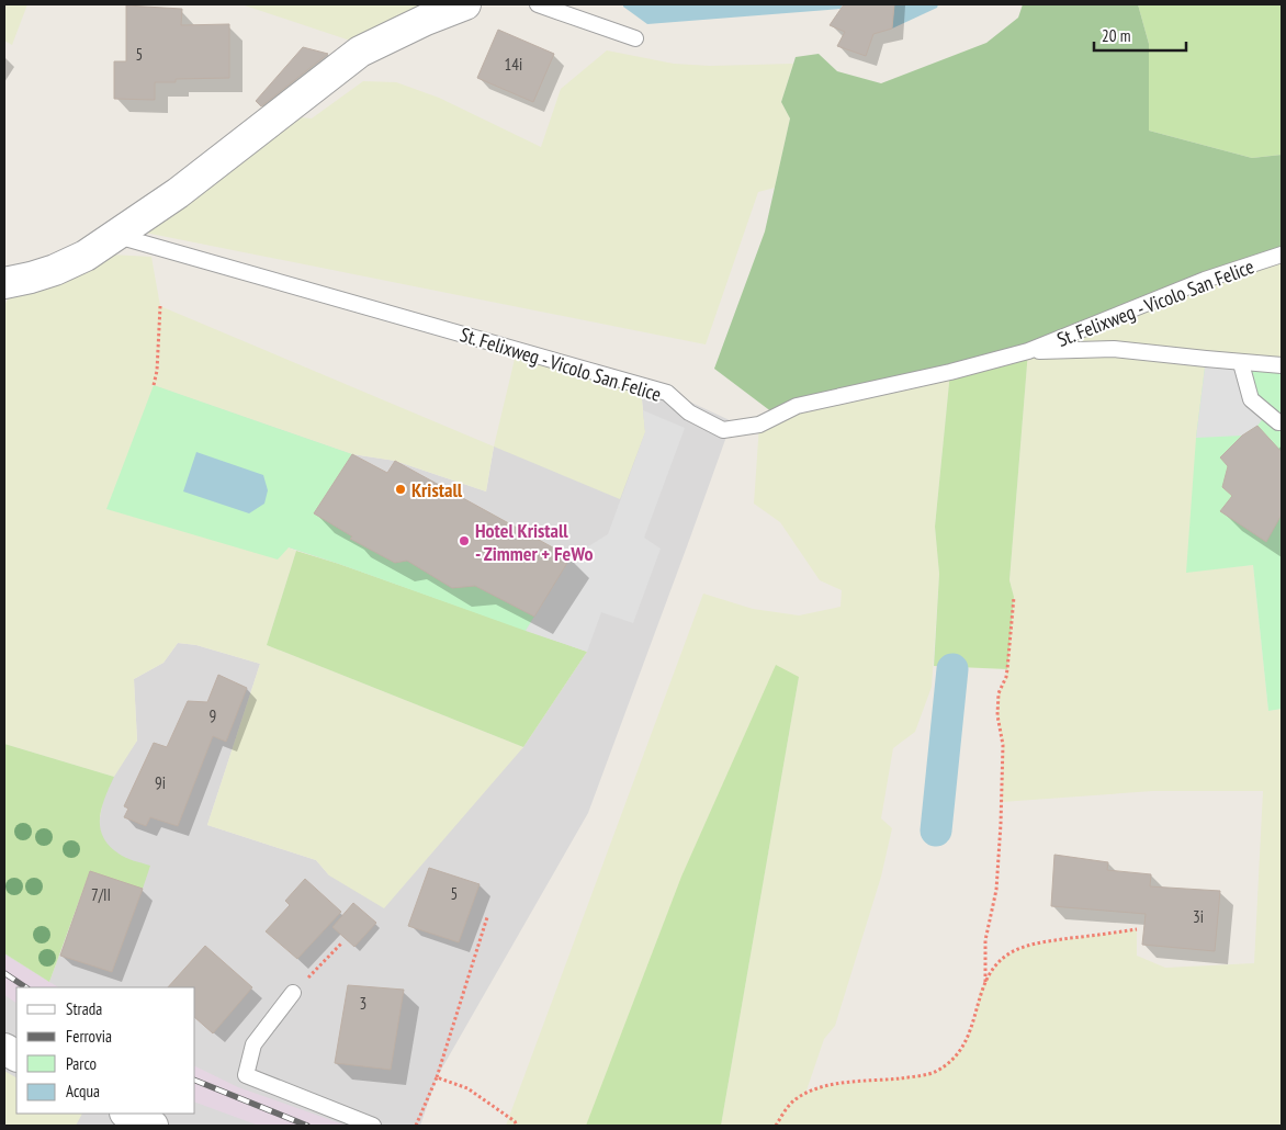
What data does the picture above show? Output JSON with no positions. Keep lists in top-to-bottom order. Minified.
{"streets":{"lane":["St. Felixweg - Vicolo San Felice"]},"places":["Kristall","Hotel Kristall - Zimmer + FeWo"],"house_numbers":["5","14i","9","9i","5","7/II","3i","3"],"legend":["Strada","Ferrovia","Parco","Acqua"],"scale_bar":"20 m"}
